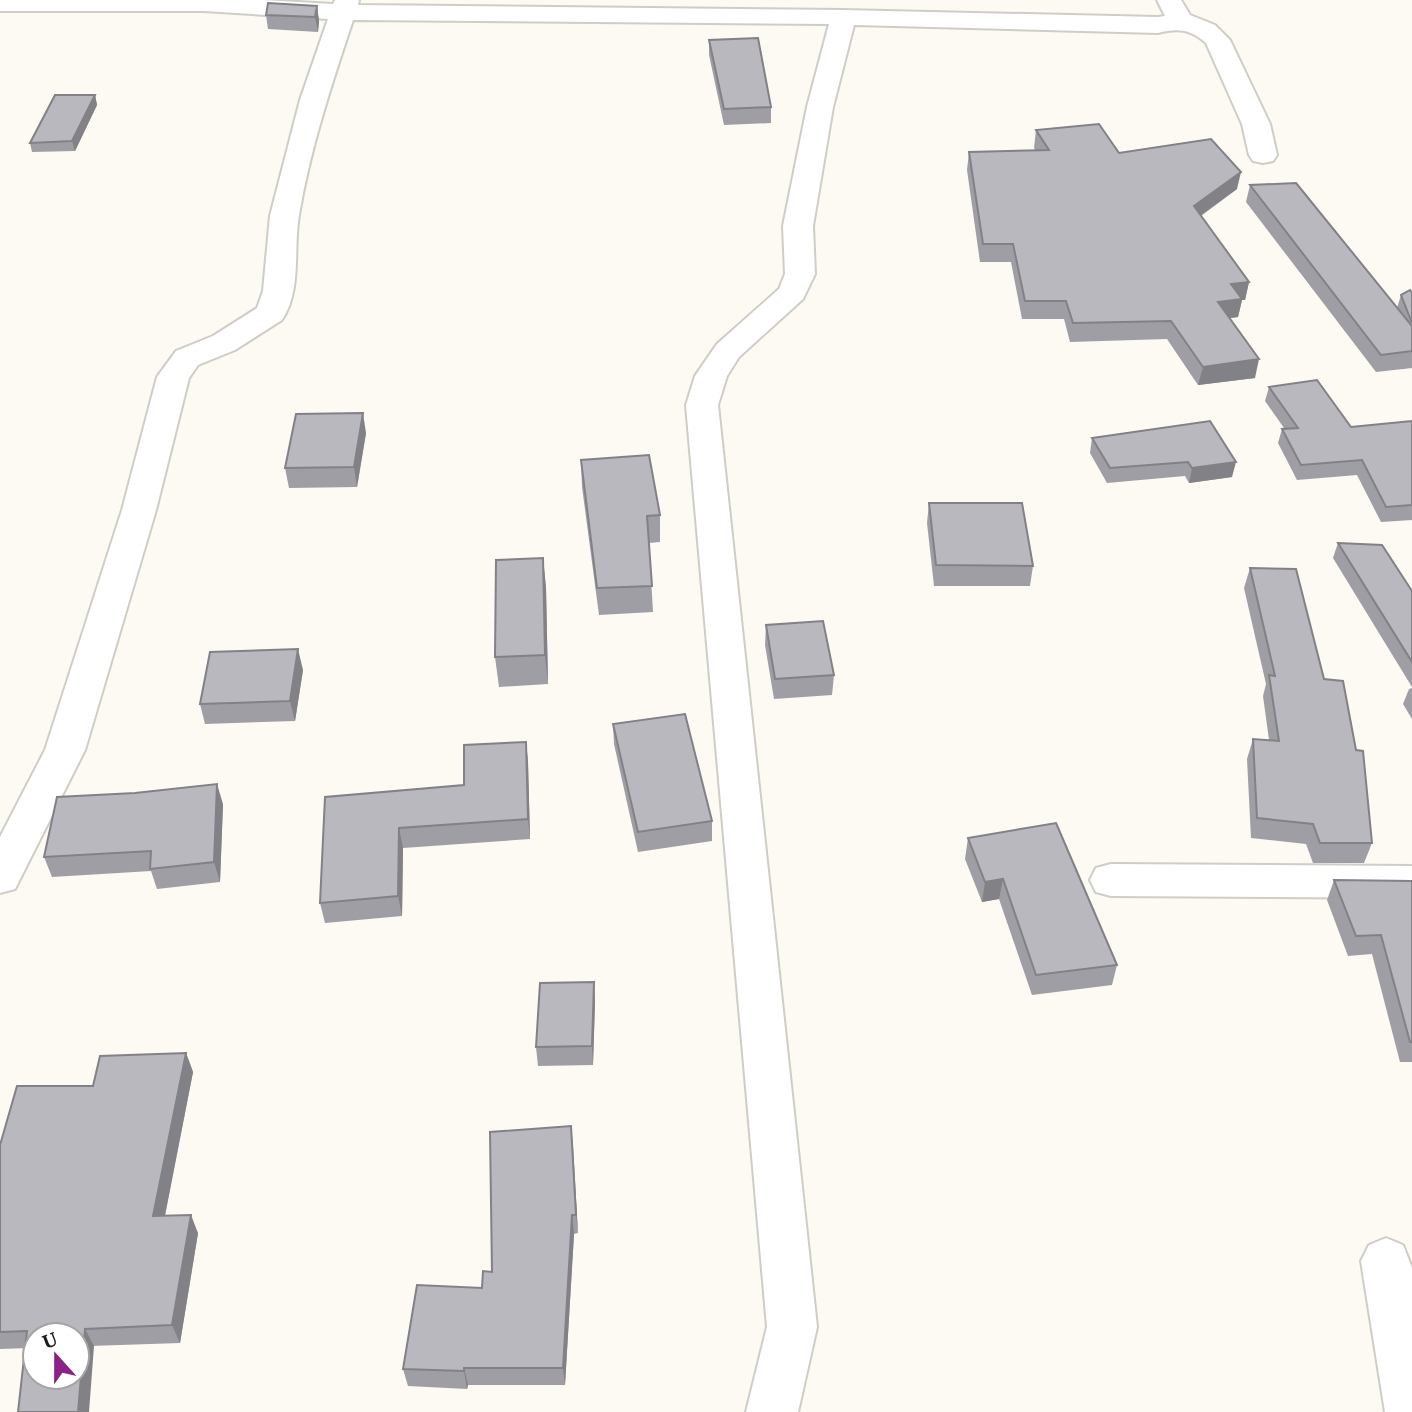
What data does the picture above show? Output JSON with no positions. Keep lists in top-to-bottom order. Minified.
{"north":"top"}
